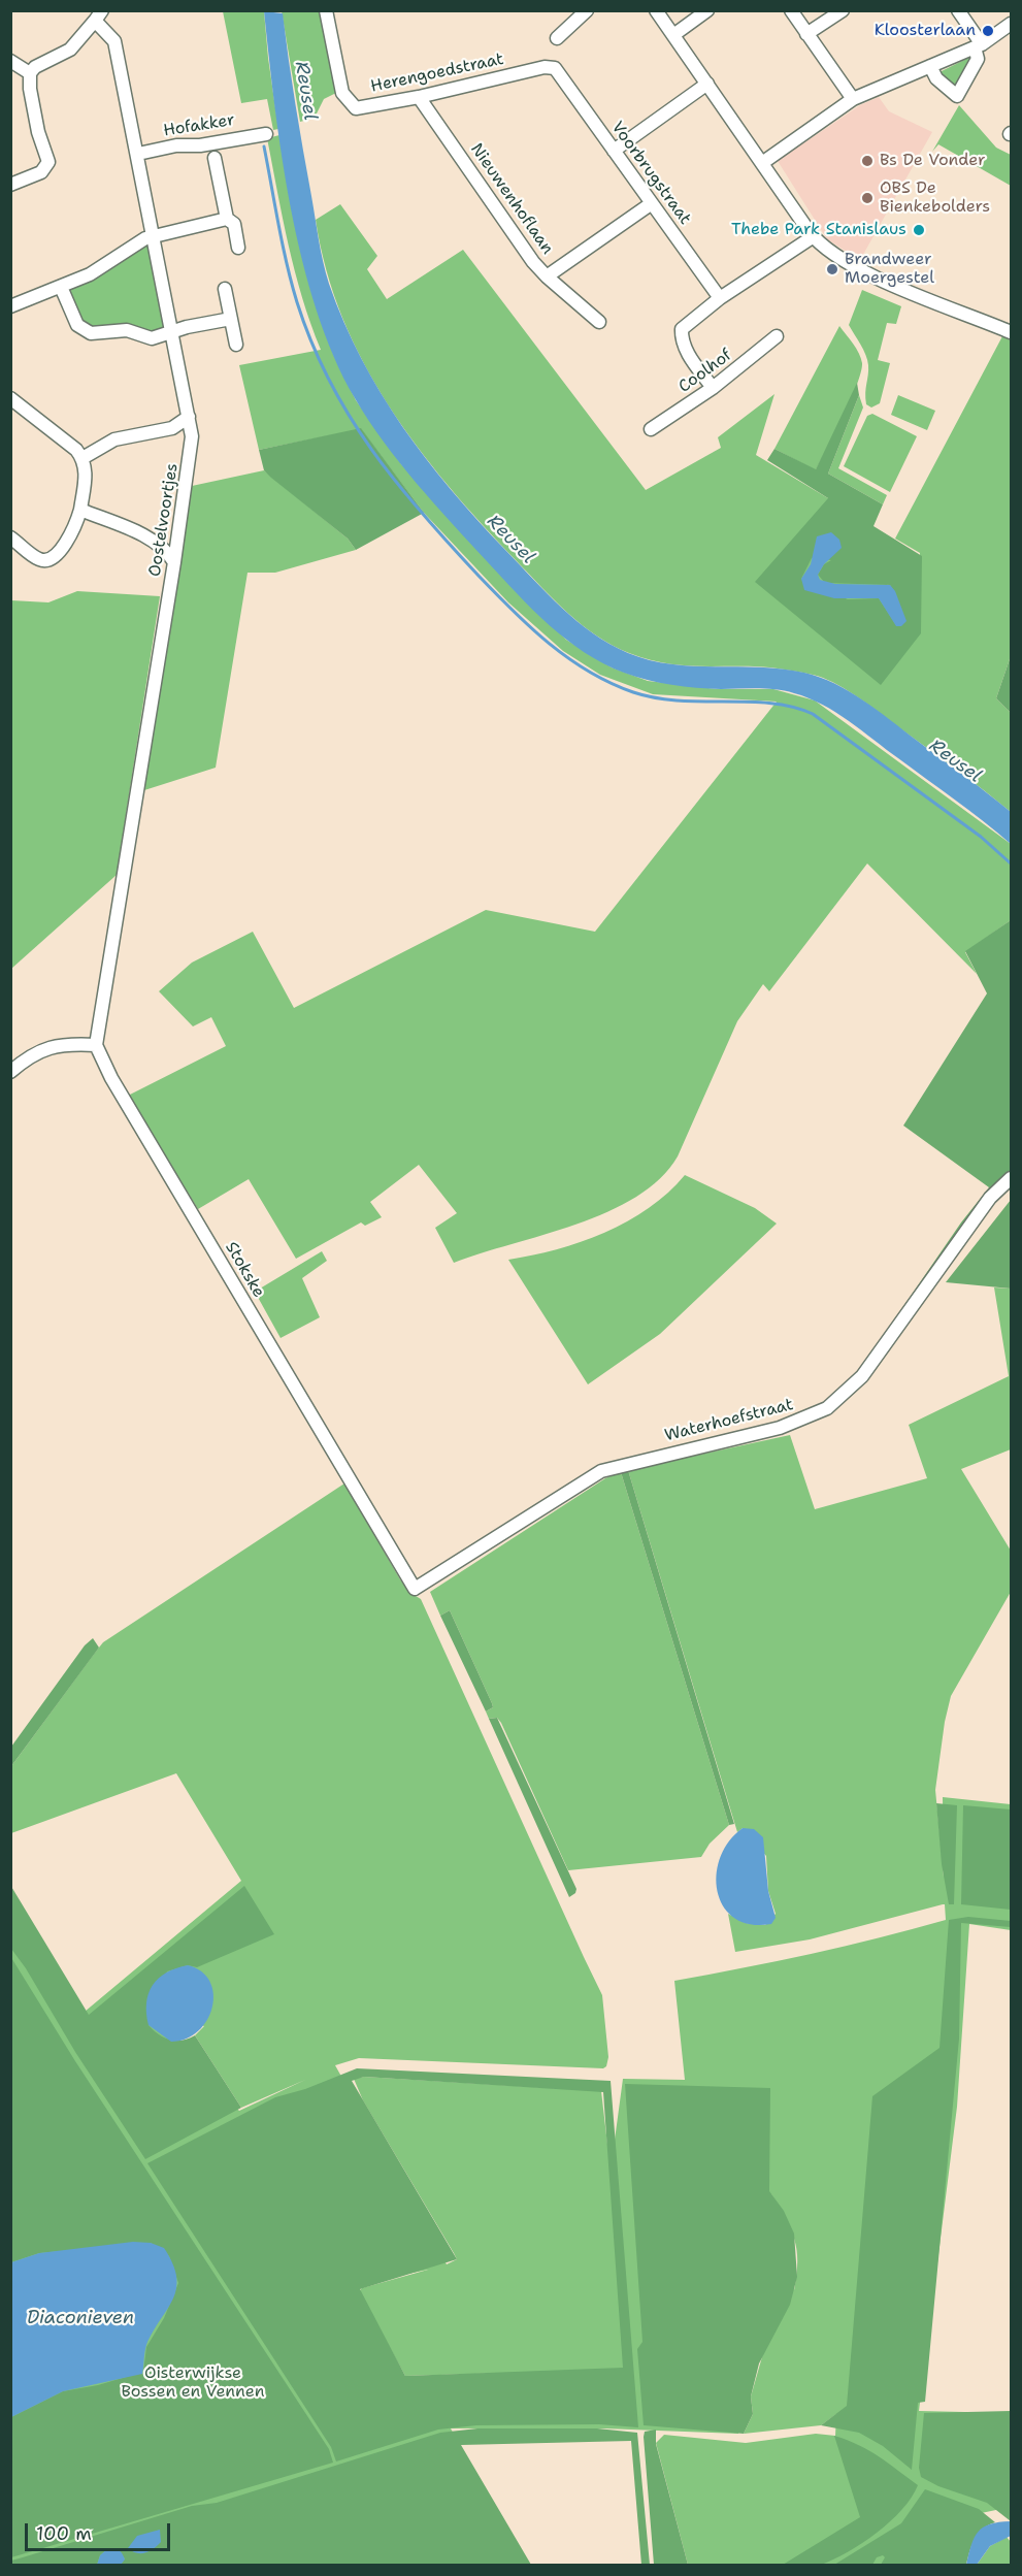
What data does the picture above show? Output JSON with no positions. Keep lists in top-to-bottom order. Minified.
{"streets":{"street":["Herengoedstraat","Hofakker","Voorbrugstraat","Nieuwenhoflaan","Coolhof","Oostelvoortjes","Stokske","Waterhoefstraat"]},"crossings":[["Herengoedstraat","Voorbrugstraat"],["Herengoedstraat","Nieuwenhoflaan"],["Hofakker","Oostelvoortjes"],["Voorbrugstraat","Nieuwenhoflaan"],["Oostelvoortjes","Stokske"],["Stokske","Waterhoefstraat"]],"water":["Reusel","Diaconieven"],"parks":["Oisterwijkse Bossen en Vennen"],"places":["Kloosterlaan","Bs De Vonder","OBS De Bienkebolders","Thebe Park Stanislaus","Brandweer Moergestel"],"scale_bar":"100 m"}
